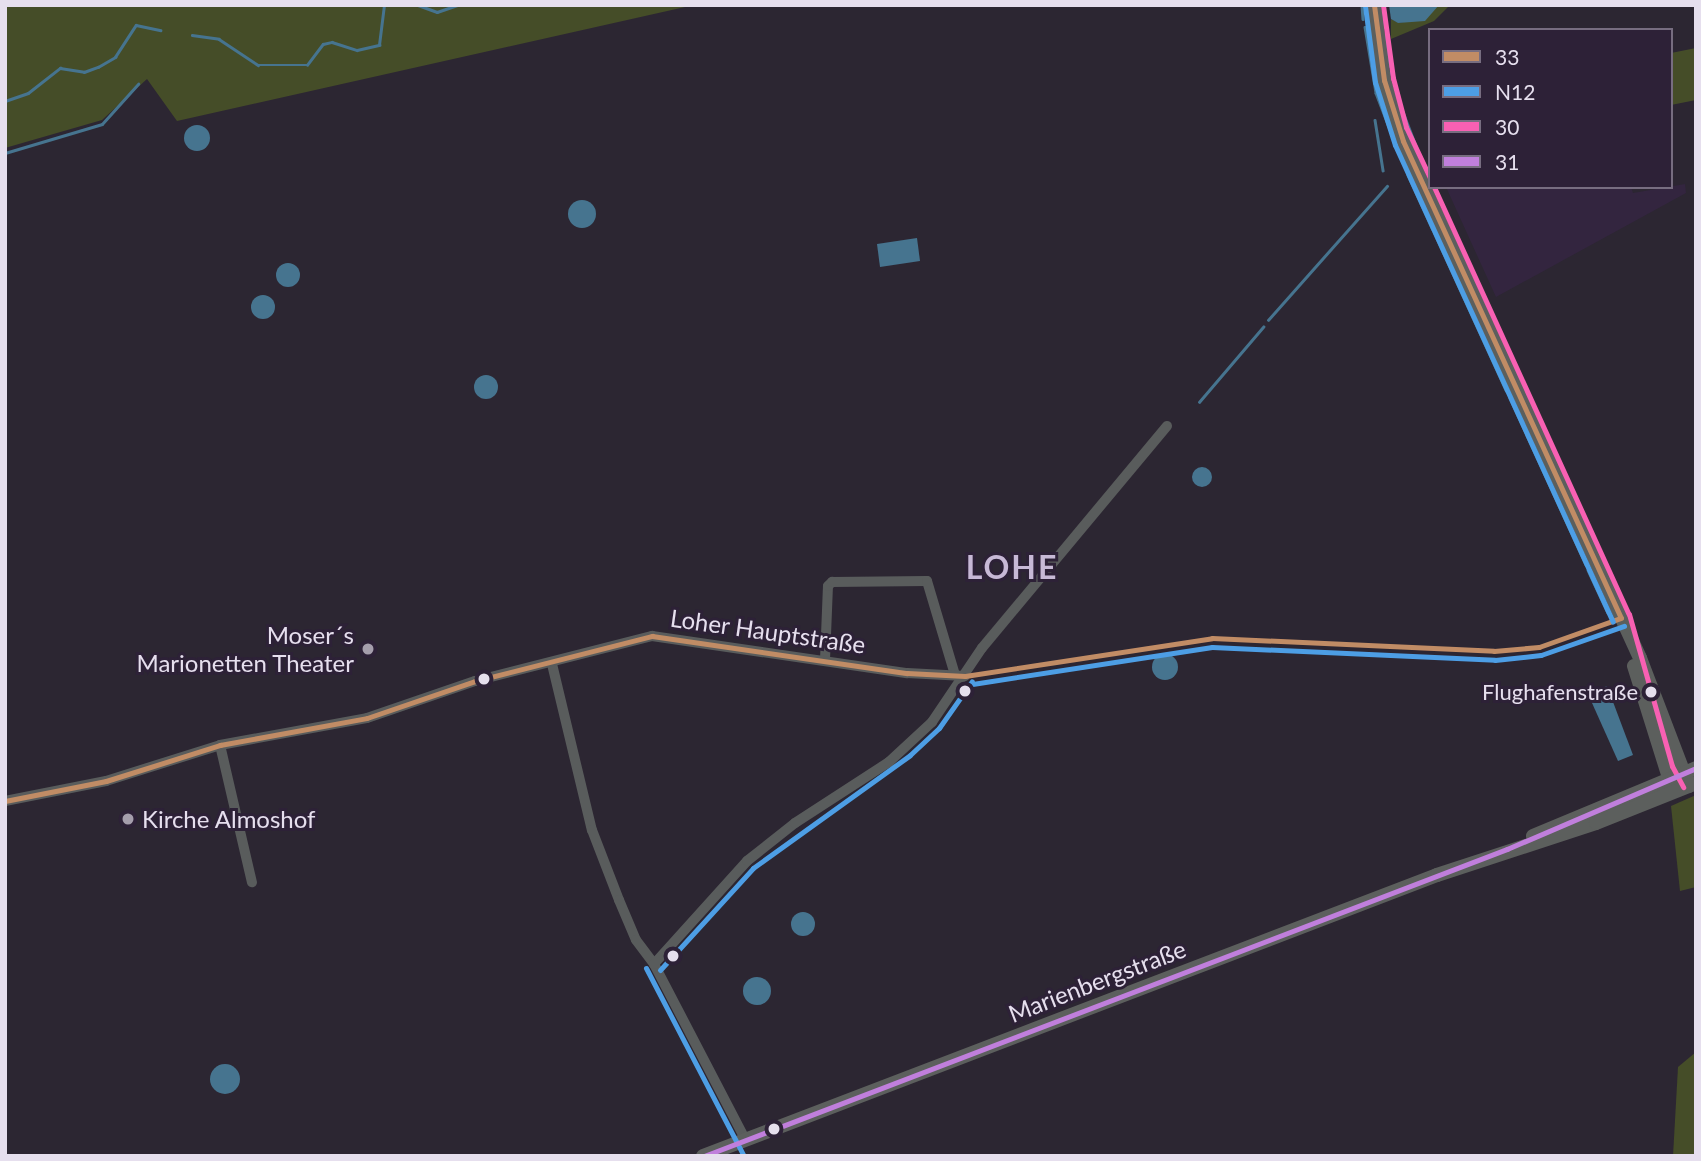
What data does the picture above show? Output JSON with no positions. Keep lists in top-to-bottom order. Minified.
{"streets":{"main road":["Marienbergstraße"],"street":["Loher Hauptstraße"]},"districts":["LOHE"],"places":["Moser´s Marionetten Theater","Flughafenstraße","Kirche Almoshof"],"lines":["transit line 33","transit line 30","transit line N12","transit line 31"],"legend":["33","N12","30","31"]}
